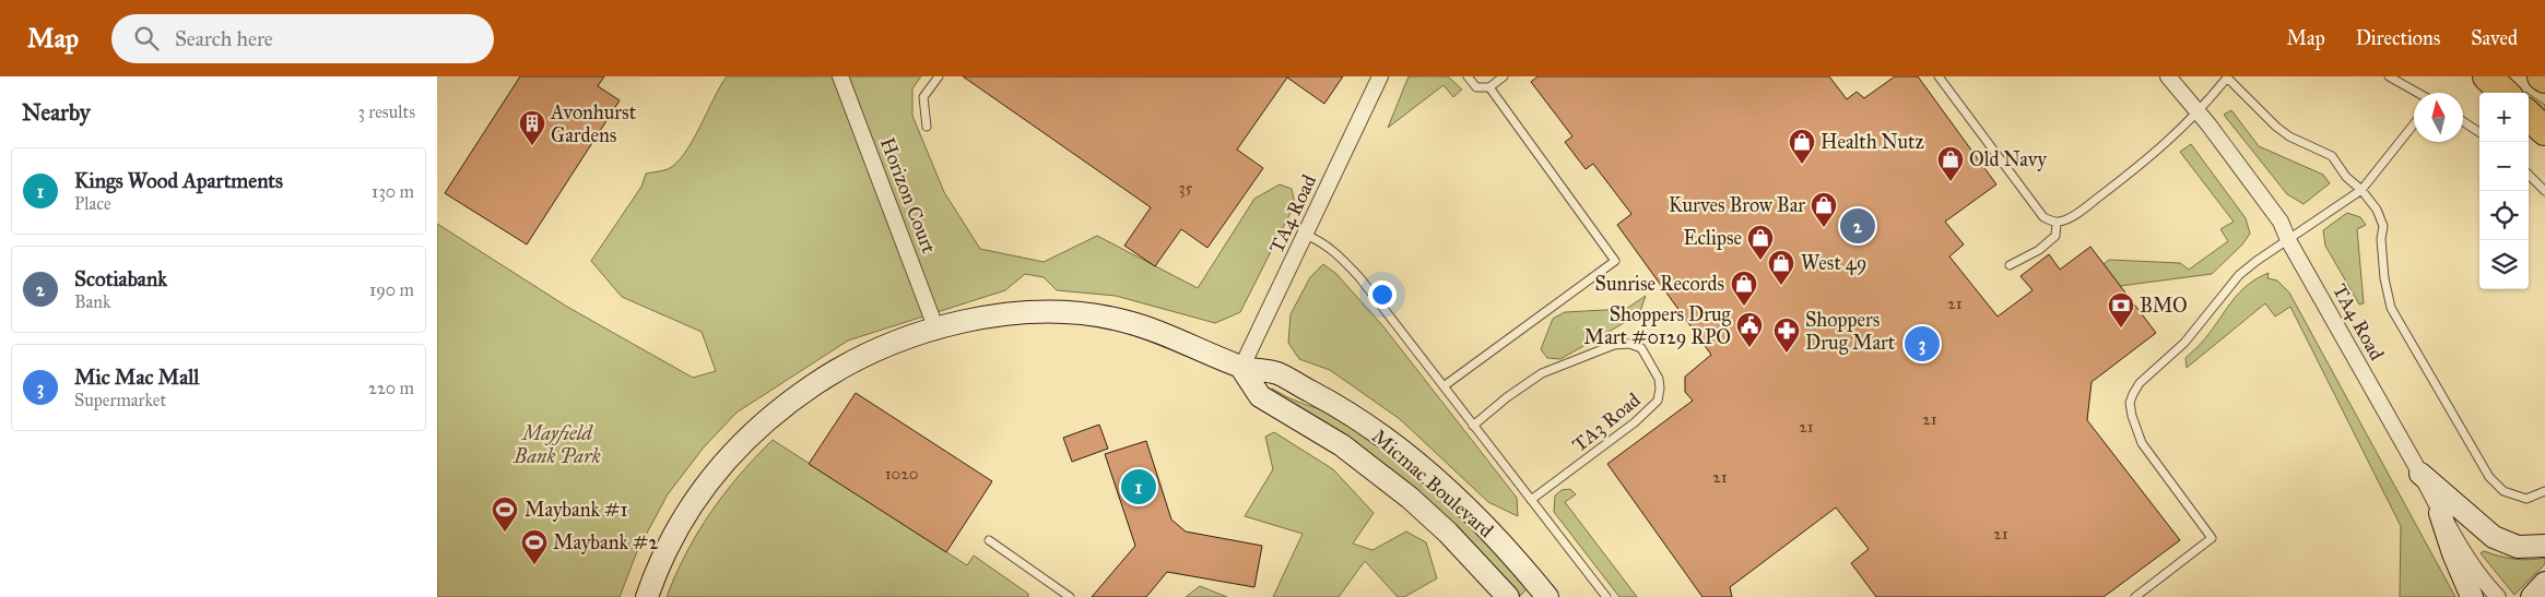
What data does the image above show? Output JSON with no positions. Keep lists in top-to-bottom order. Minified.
{"streets":{"street":["Horizon Court","TA4 Road","Micmac Boulevard"],"lane":["TA3 Road"]},"crossings":[["Horizon Court","Micmac Boulevard"],["TA4 Road","Micmac Boulevard"]],"parks":["Mayfield Bank Park"],"places":{"building":["Avonhurst Gardens"],"shop":["Health Nutz","Old Navy","Kurves Brow Bar","Eclipse","West 49","Sunrise Records"],"bank":["BMO"],"public building":["Shoppers Drug Mart #0129 RPO"],"pharmacy":["Shoppers Drug Mart"],"sports":["Maybank #1","Maybank #2"]},"house_numbers":["35","21","21","21","1020","21","21"],"north":"top","page":{"header":"Map","search":"Search here","nav":["Map","Directions","Saved"],"heading":["Nearby","3 results"],"map_buttons":["+","−"],"list":[{"mark":"1","name":"Kings Wood Apartments","note":"Place","value":"130 m"},{"mark":"2","name":"Scotiabank","note":"Bank","value":"190 m"},{"mark":"3","name":"Mic Mac Mall","note":"Supermarket","value":"220 m"}],"pins":["2","3","1"]}}
